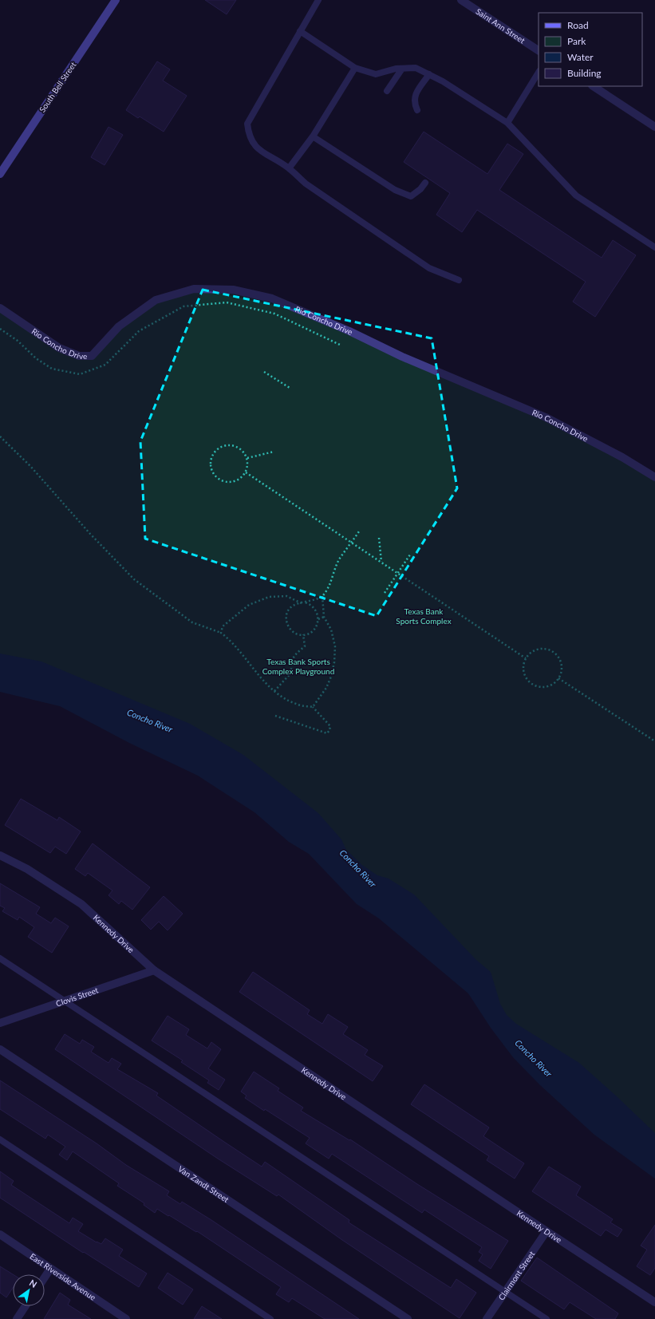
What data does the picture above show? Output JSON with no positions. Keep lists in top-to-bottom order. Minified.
{"streets":{"main road":["South Bell Street"],"street":["Saint Ann Street","Rio Concho Drive","Kennedy Drive","Clovis Street","Van Zandt Street","Clairmont Street","East Riverside Avenue"]},"crossings":[["Kennedy Drive","Clovis Street"],["Kennedy Drive","Clairmont Street"]],"water":["Concho River"],"parks":["Texas Bank Sports Complex","Texas Bank Sports Complex Playground"],"legend":["Road","Park","Water","Building"],"north":"top right"}
